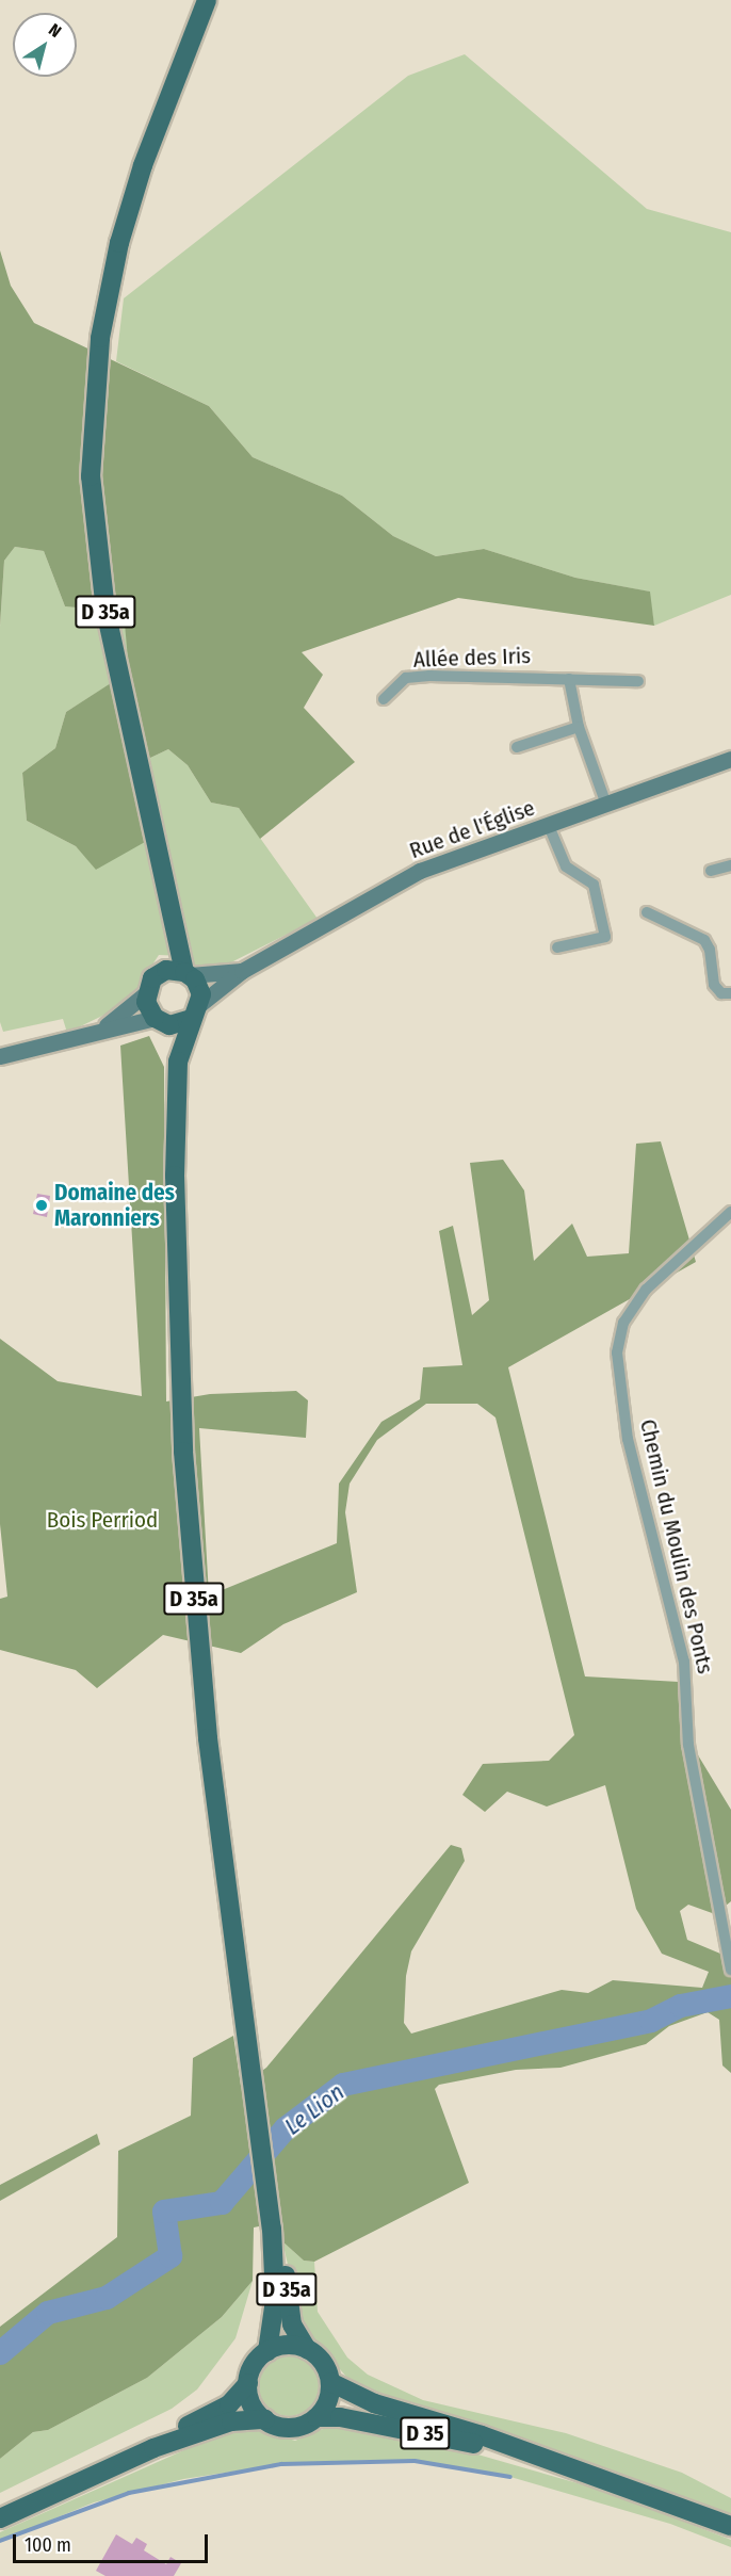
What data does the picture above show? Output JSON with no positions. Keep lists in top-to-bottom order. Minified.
{"streets":{"main road":["D 35a","D 35"],"street":["Allée des Iris","Rue de l'Église","Chemin du Moulin des Ponts"]},"crossings":[["D 35a","Rue de l'Église"],["D 35a","D 35"]],"water":["Le Lion"],"parks":["Bois Perriod"],"places":["Domaine des Maronniers"],"scale_bar":"100 m","north":"top right"}
